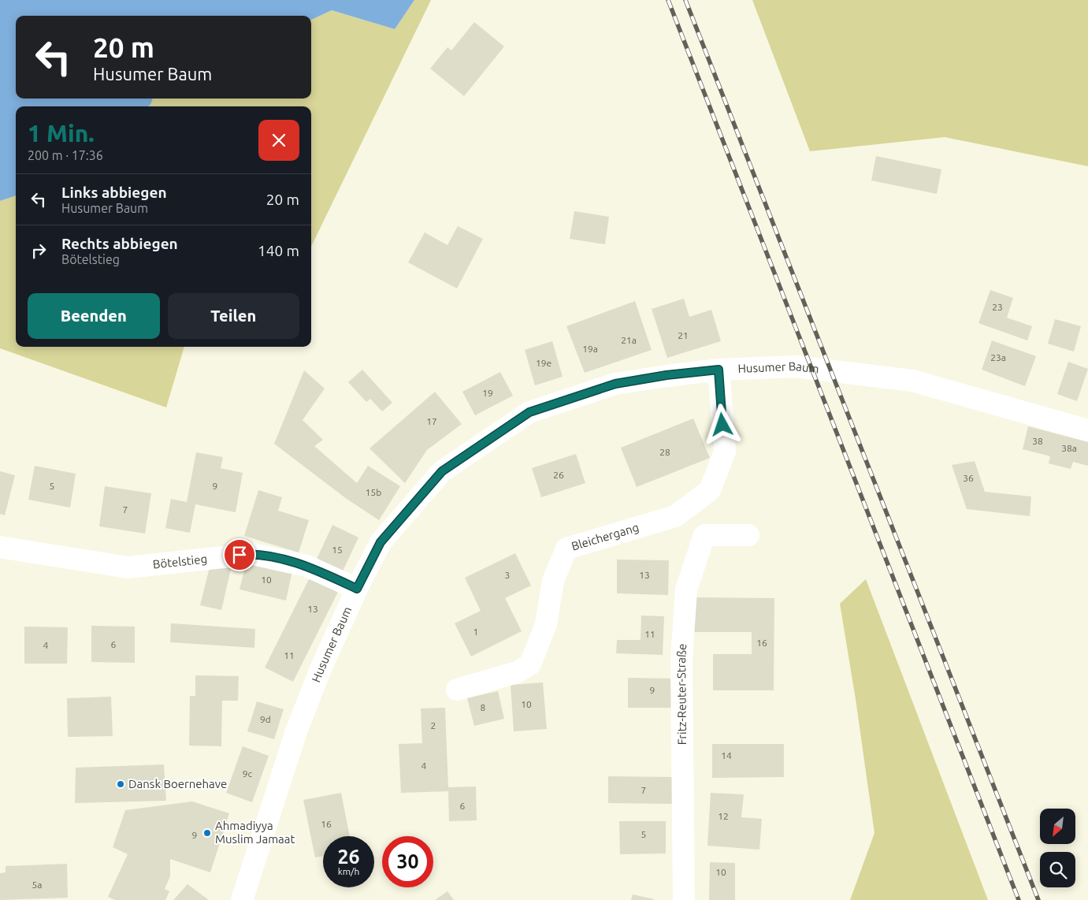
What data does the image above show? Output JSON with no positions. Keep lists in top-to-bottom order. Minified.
{"streets":{"street":["Husumer Baum","Bleichergang","Bötelstieg","Fritz-Reuter-Straße"]},"crossings":[["Husumer Baum","Bleichergang"],["Husumer Baum","Bötelstieg"]],"places":["Dansk Boernehave","Ahmadiyya Muslim Jamaat"],"house_numbers":["23","21","21a","19a","23a","19e","19","17","38","38a","28","26","36","5","9","15b","7","15","3","13","10","13","1","11","16","6","4","11","9","10","8","9d","2","14","4","9c","7","6","12","16","5","9","10","5a"],"north":"bottom left","page":{"turn":["20 m","Husumer Baum"],"heading":["1 Min.","200 m · 17:36"],"list":[{"name":"Links abbiegen","note":"Husumer Baum","value":"20 m"},{"name":"Rechts abbiegen","note":"Bötelstieg","value":"140 m"}],"buttons":["Beenden","Teilen"],"speed":"26 km/h","limit":"30"}}
